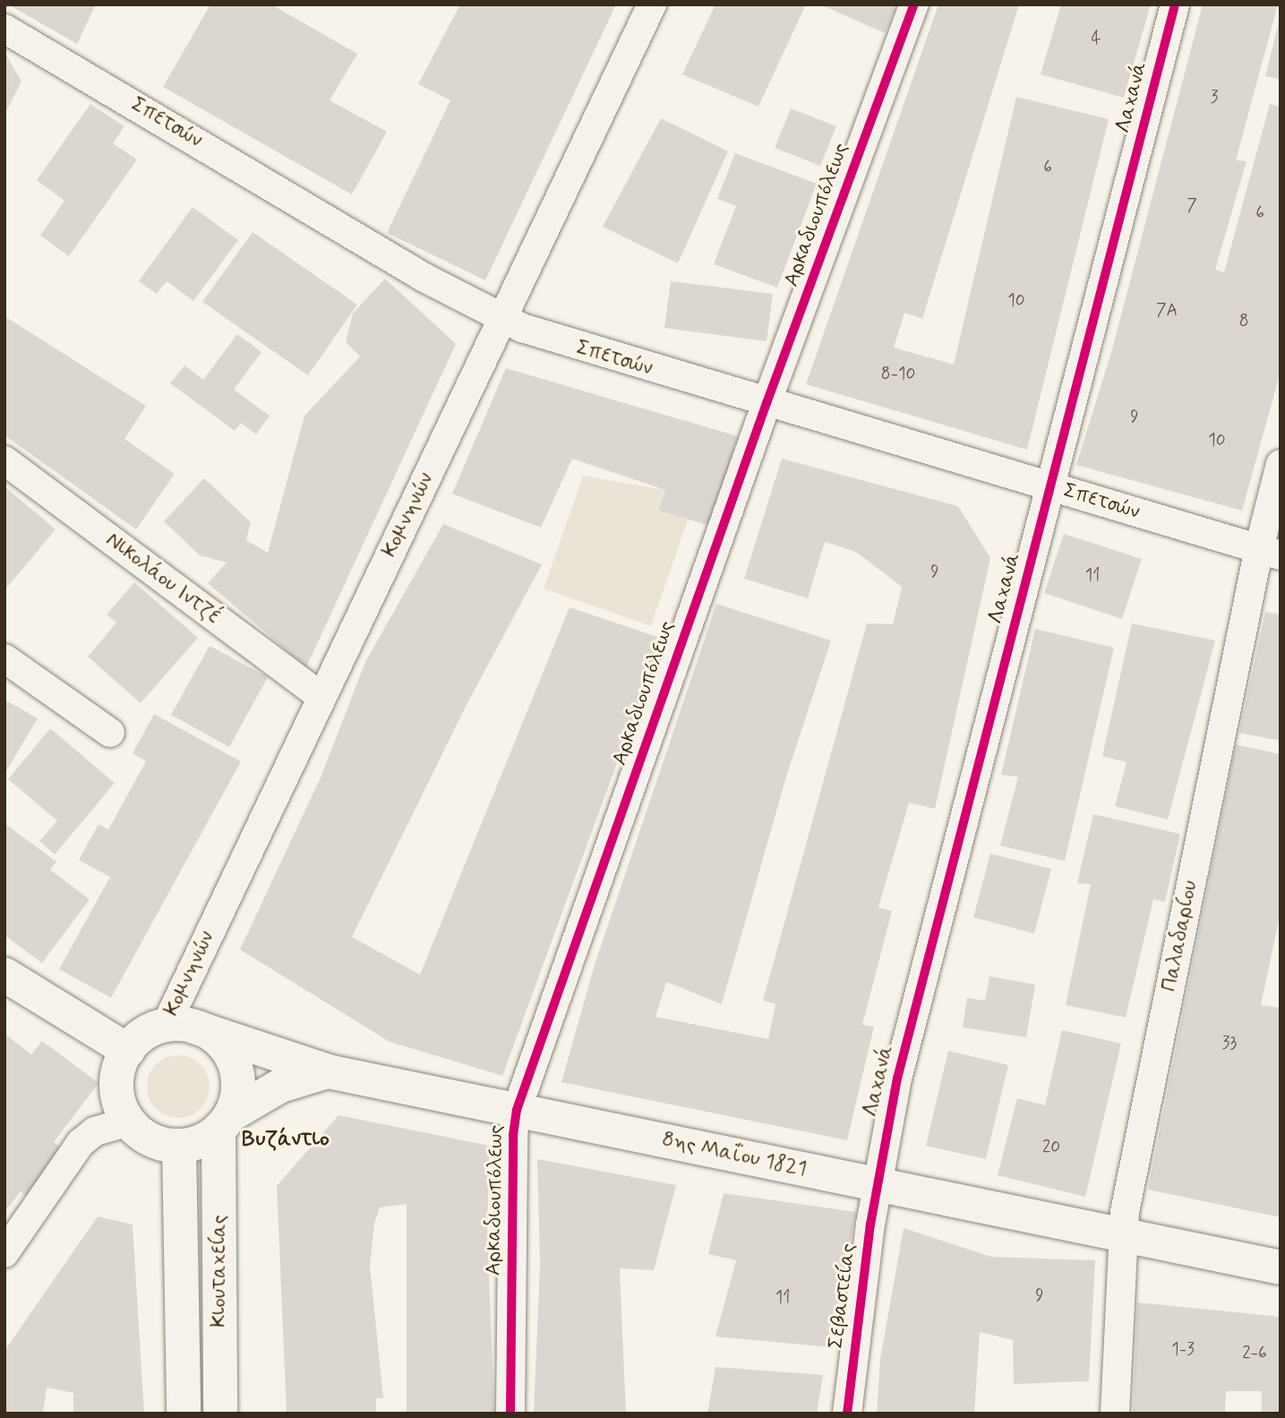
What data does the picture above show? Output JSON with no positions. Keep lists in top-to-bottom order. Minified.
{"streets":{"street":["Λαχανά","Σπετσών","Αρκαδιουπόλεως","Κομνηνών","Νικολάου Ιντζέ","Παλαδαρίου","8ης Μαΐου 1821","Κιουταχείας","Σεβαστείας"]},"crossings":[["Λαχανά","Σπετσών"],["Λαχανά","8ης Μαΐου 1821"],["Λαχανά","Σεβαστείας"],["Σπετσών","Αρκαδιουπόλεως"],["Σπετσών","Κομνηνών"],["Σπετσών","Παλαδαρίου"],["Αρκαδιουπόλεως","8ης Μαΐου 1821"],["Κομνηνών","Νικολάου Ιντζέ"],["Κομνηνών","8ης Μαΐου 1821"],["Κομνηνών","Κιουταχείας"],["Παλαδαρίου","8ης Μαΐου 1821"],["8ης Μαΐου 1821","Κιουταχείας"],["8ης Μαΐου 1821","Σεβαστείας"]],"districts":["Βυζάντιο"],"house_numbers":["4","3","6","7","6","10","7A","8","8-10","9","10","9","11","33","20","9","11","1-3","2-6"]}
